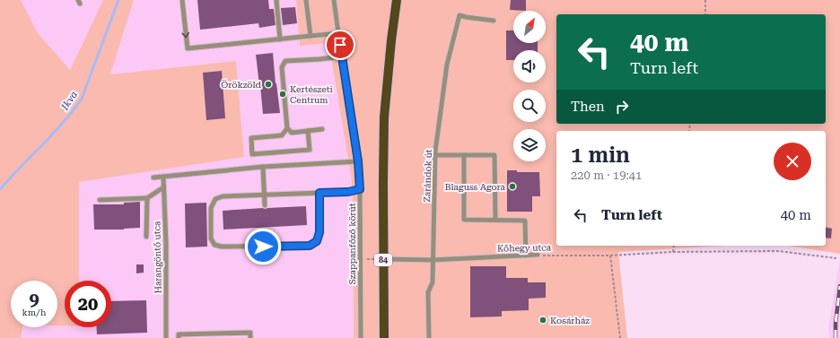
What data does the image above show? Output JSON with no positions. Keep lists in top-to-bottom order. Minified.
{"streets":{"main road":["84"],"lane":["Zarándok út","Szappanfőző körút","Kőhegy utca","Harangöntő utca"]},"crossings":[["Zarándok út","Kőhegy utca"],["Kőhegy utca","84"]],"water":["Ikva"],"places":["Örökzöld","Kertészeti Centrum","Blaguss Agora","Kosárház"],"north":"top right","page":{"turn":["40 m","Turn left"],"then":"Then","heading":["1 min","220 m · 19:41"],"list":[{"name":"Turn left","value":"40 m"}],"speed":"9 km/h","limit":"20"}}
